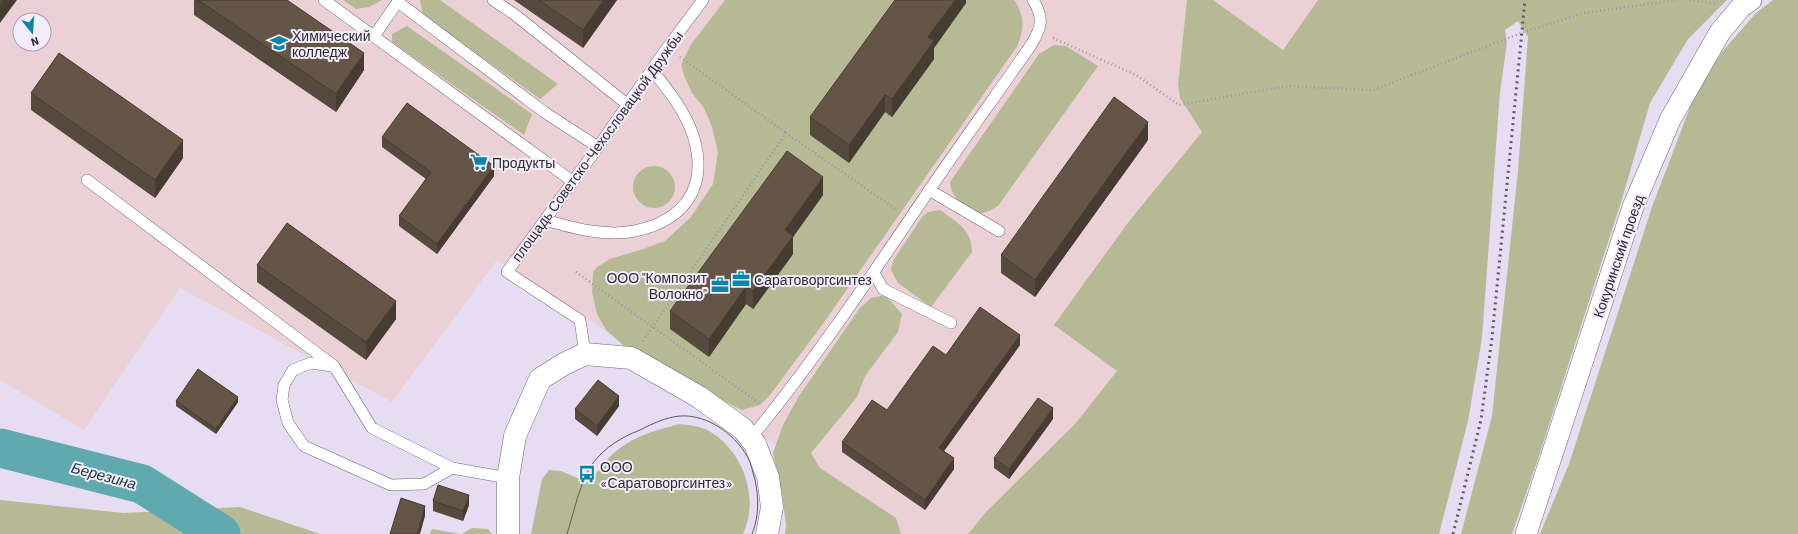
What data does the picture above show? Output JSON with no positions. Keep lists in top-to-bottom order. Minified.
{"streets":{"street":["Кокуринский проезд"],"lane":["площадь Советско-Чехословацкой Дружбы"]},"water":["Березина"],"places":{"school or university":["Химический колледж"],"supermarket":["Продукты"],"office":["Саратоворгсинтез","ООО \"Композит Волокно\""],"bus stop":["ООО «Саратоворгсинтез»"]},"north":"bottom"}
